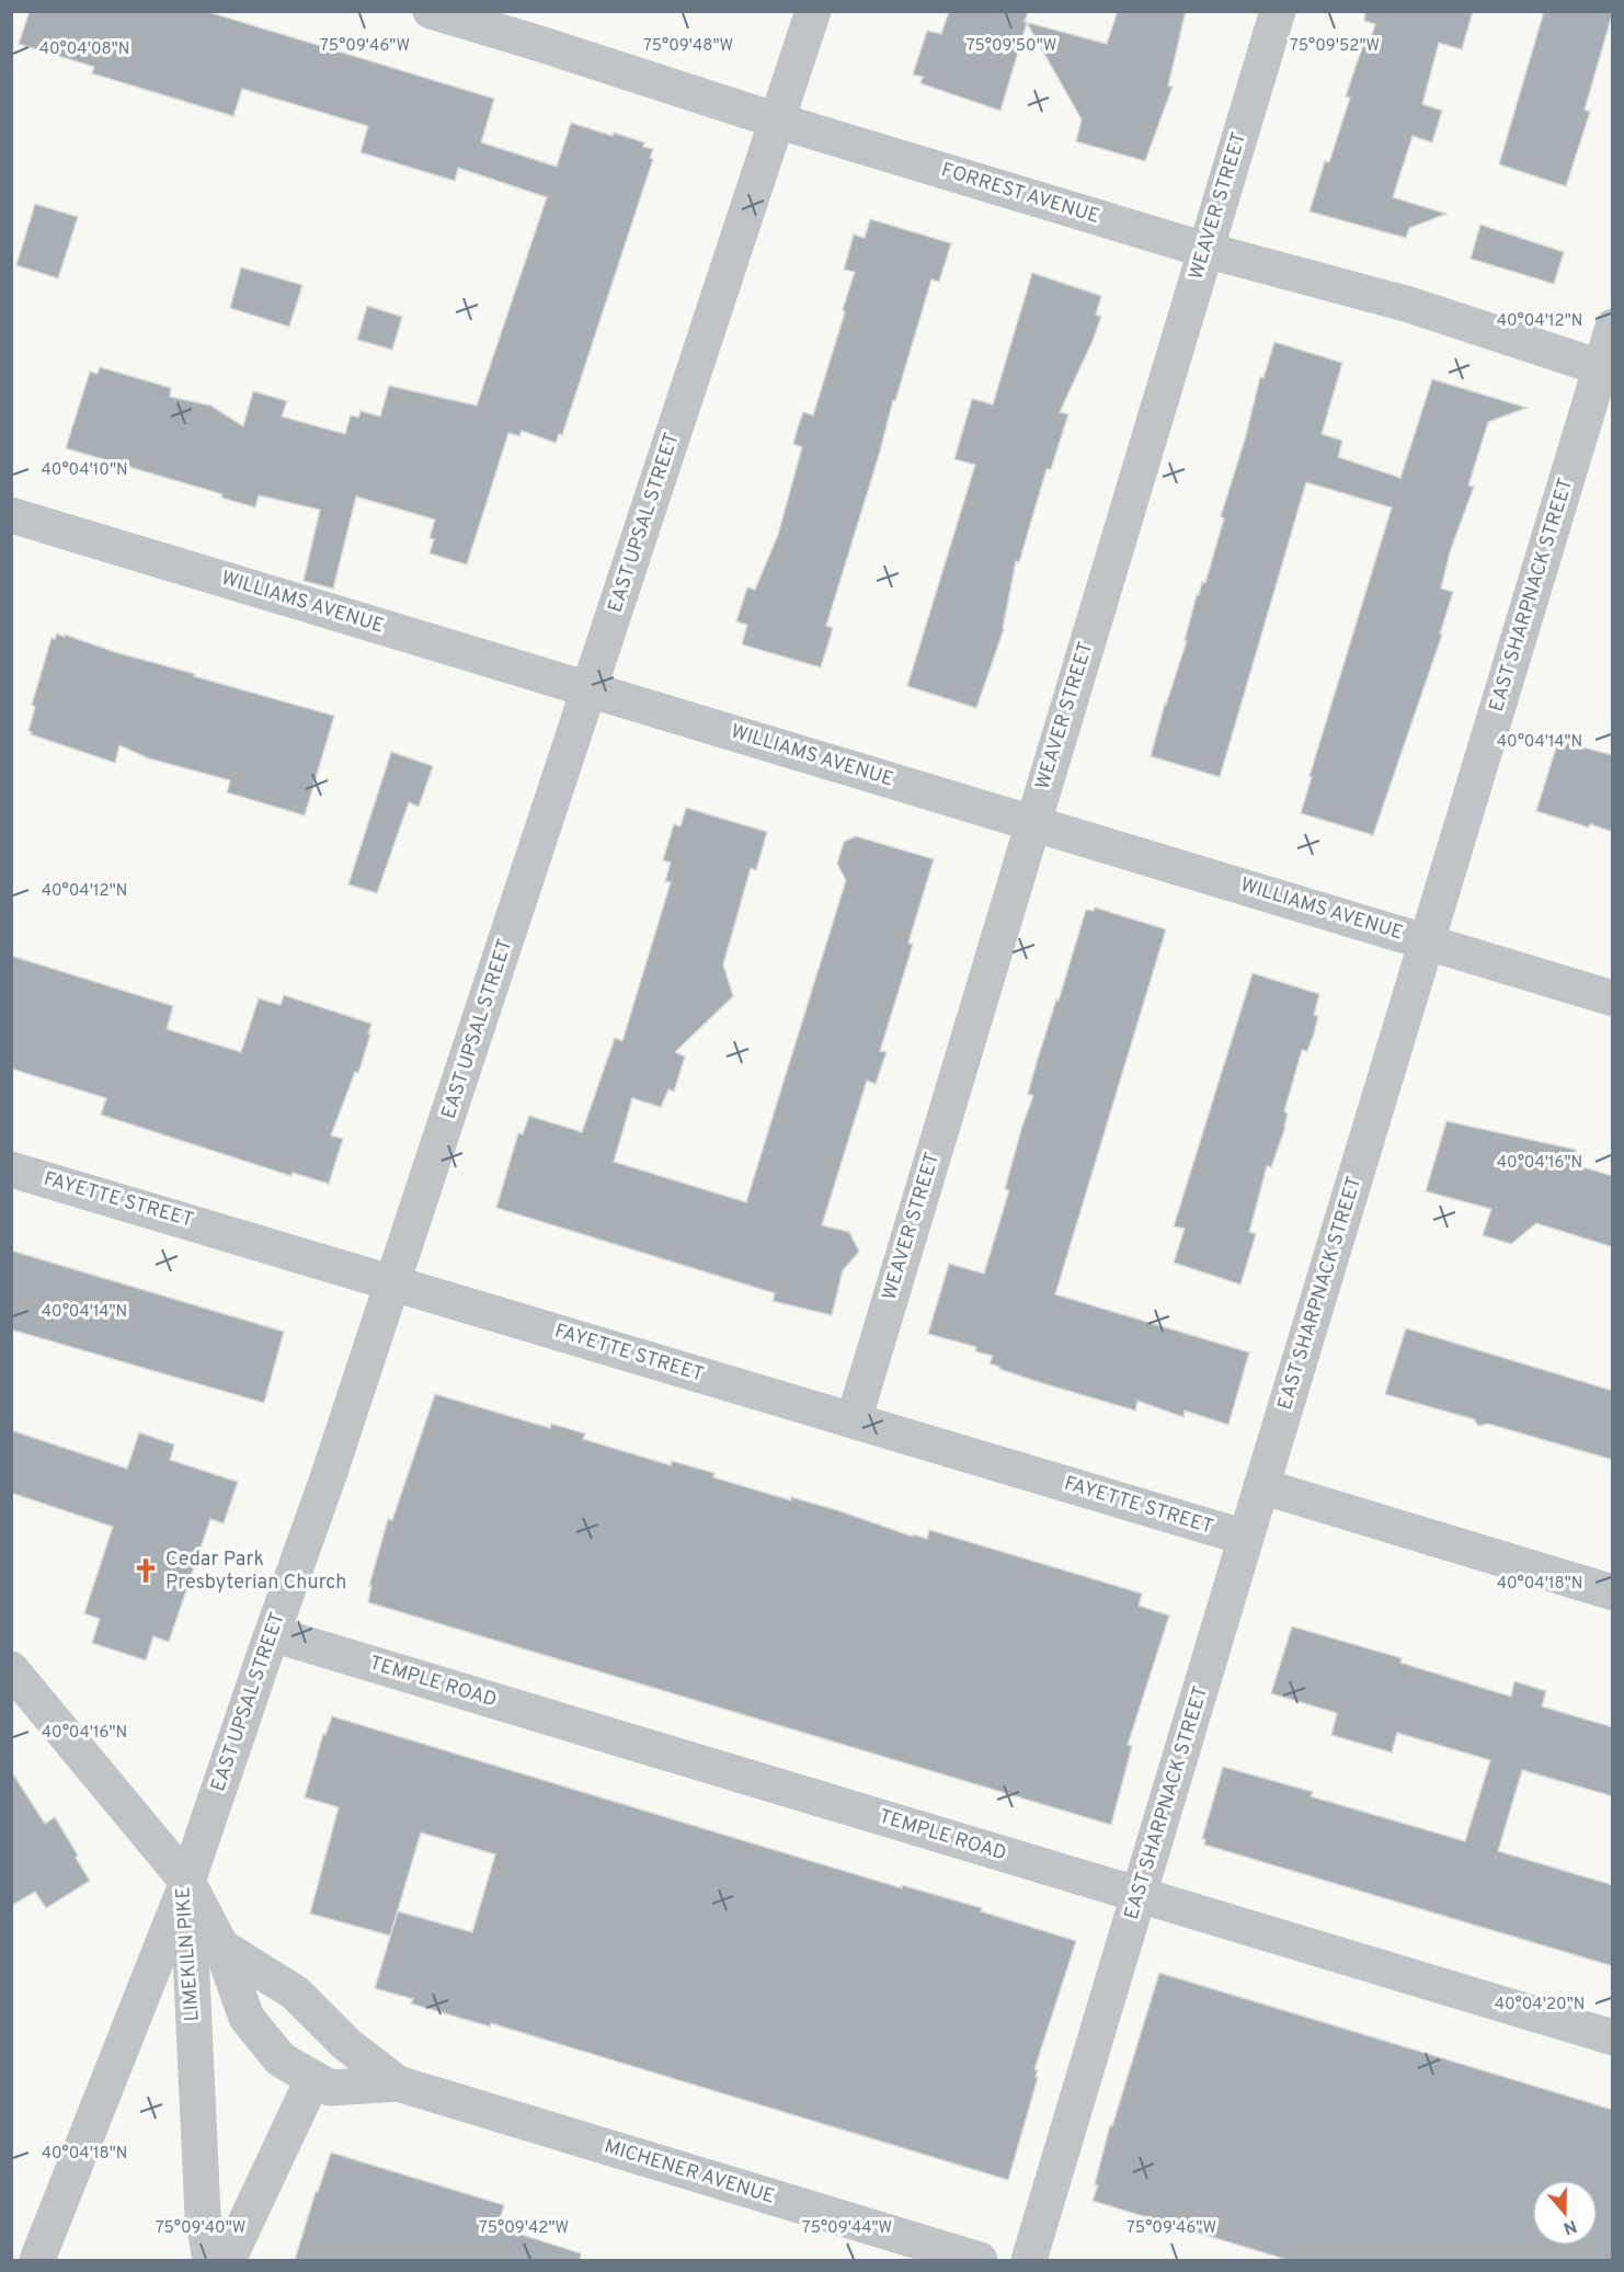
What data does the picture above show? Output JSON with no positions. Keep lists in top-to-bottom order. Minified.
{"streets":{"street":["FORREST AVENUE","WEAVER STREET","EAST UPSAL STREET","EAST SHARPNACK STREET","WILLIAMS AVENUE","FAYETTE STREET","TEMPLE ROAD","LIMEKILN PIKE","MICHENER AVENUE"]},"crossings":[["FORREST AVENUE","WEAVER STREET"],["FORREST AVENUE","EAST UPSAL STREET"],["FORREST AVENUE","EAST SHARPNACK STREET"],["WEAVER STREET","WILLIAMS AVENUE"],["WEAVER STREET","FAYETTE STREET"],["EAST UPSAL STREET","WILLIAMS AVENUE"],["EAST UPSAL STREET","FAYETTE STREET"],["EAST UPSAL STREET","TEMPLE ROAD"],["EAST UPSAL STREET","LIMEKILN PIKE"],["EAST UPSAL STREET","MICHENER AVENUE"],["EAST SHARPNACK STREET","WILLIAMS AVENUE"],["EAST SHARPNACK STREET","FAYETTE STREET"],["EAST SHARPNACK STREET","TEMPLE ROAD"],["LIMEKILN PIKE","MICHENER AVENUE"]],"places":{"church":["Cedar Park Presbyterian Church"]},"north":"bottom","coordinates":["75°09'46\"W","75°09'48\"W","75°09'50\"W","75°09'52\"W","40°04'08\"N","40°04'12\"N","40°04'10\"N","40°04'14\"N","40°04'16\"N","40°04'18\"N","40°04'20\"N","75°09'40\"W","75°09'42\"W","75°09'44\"W"]}
